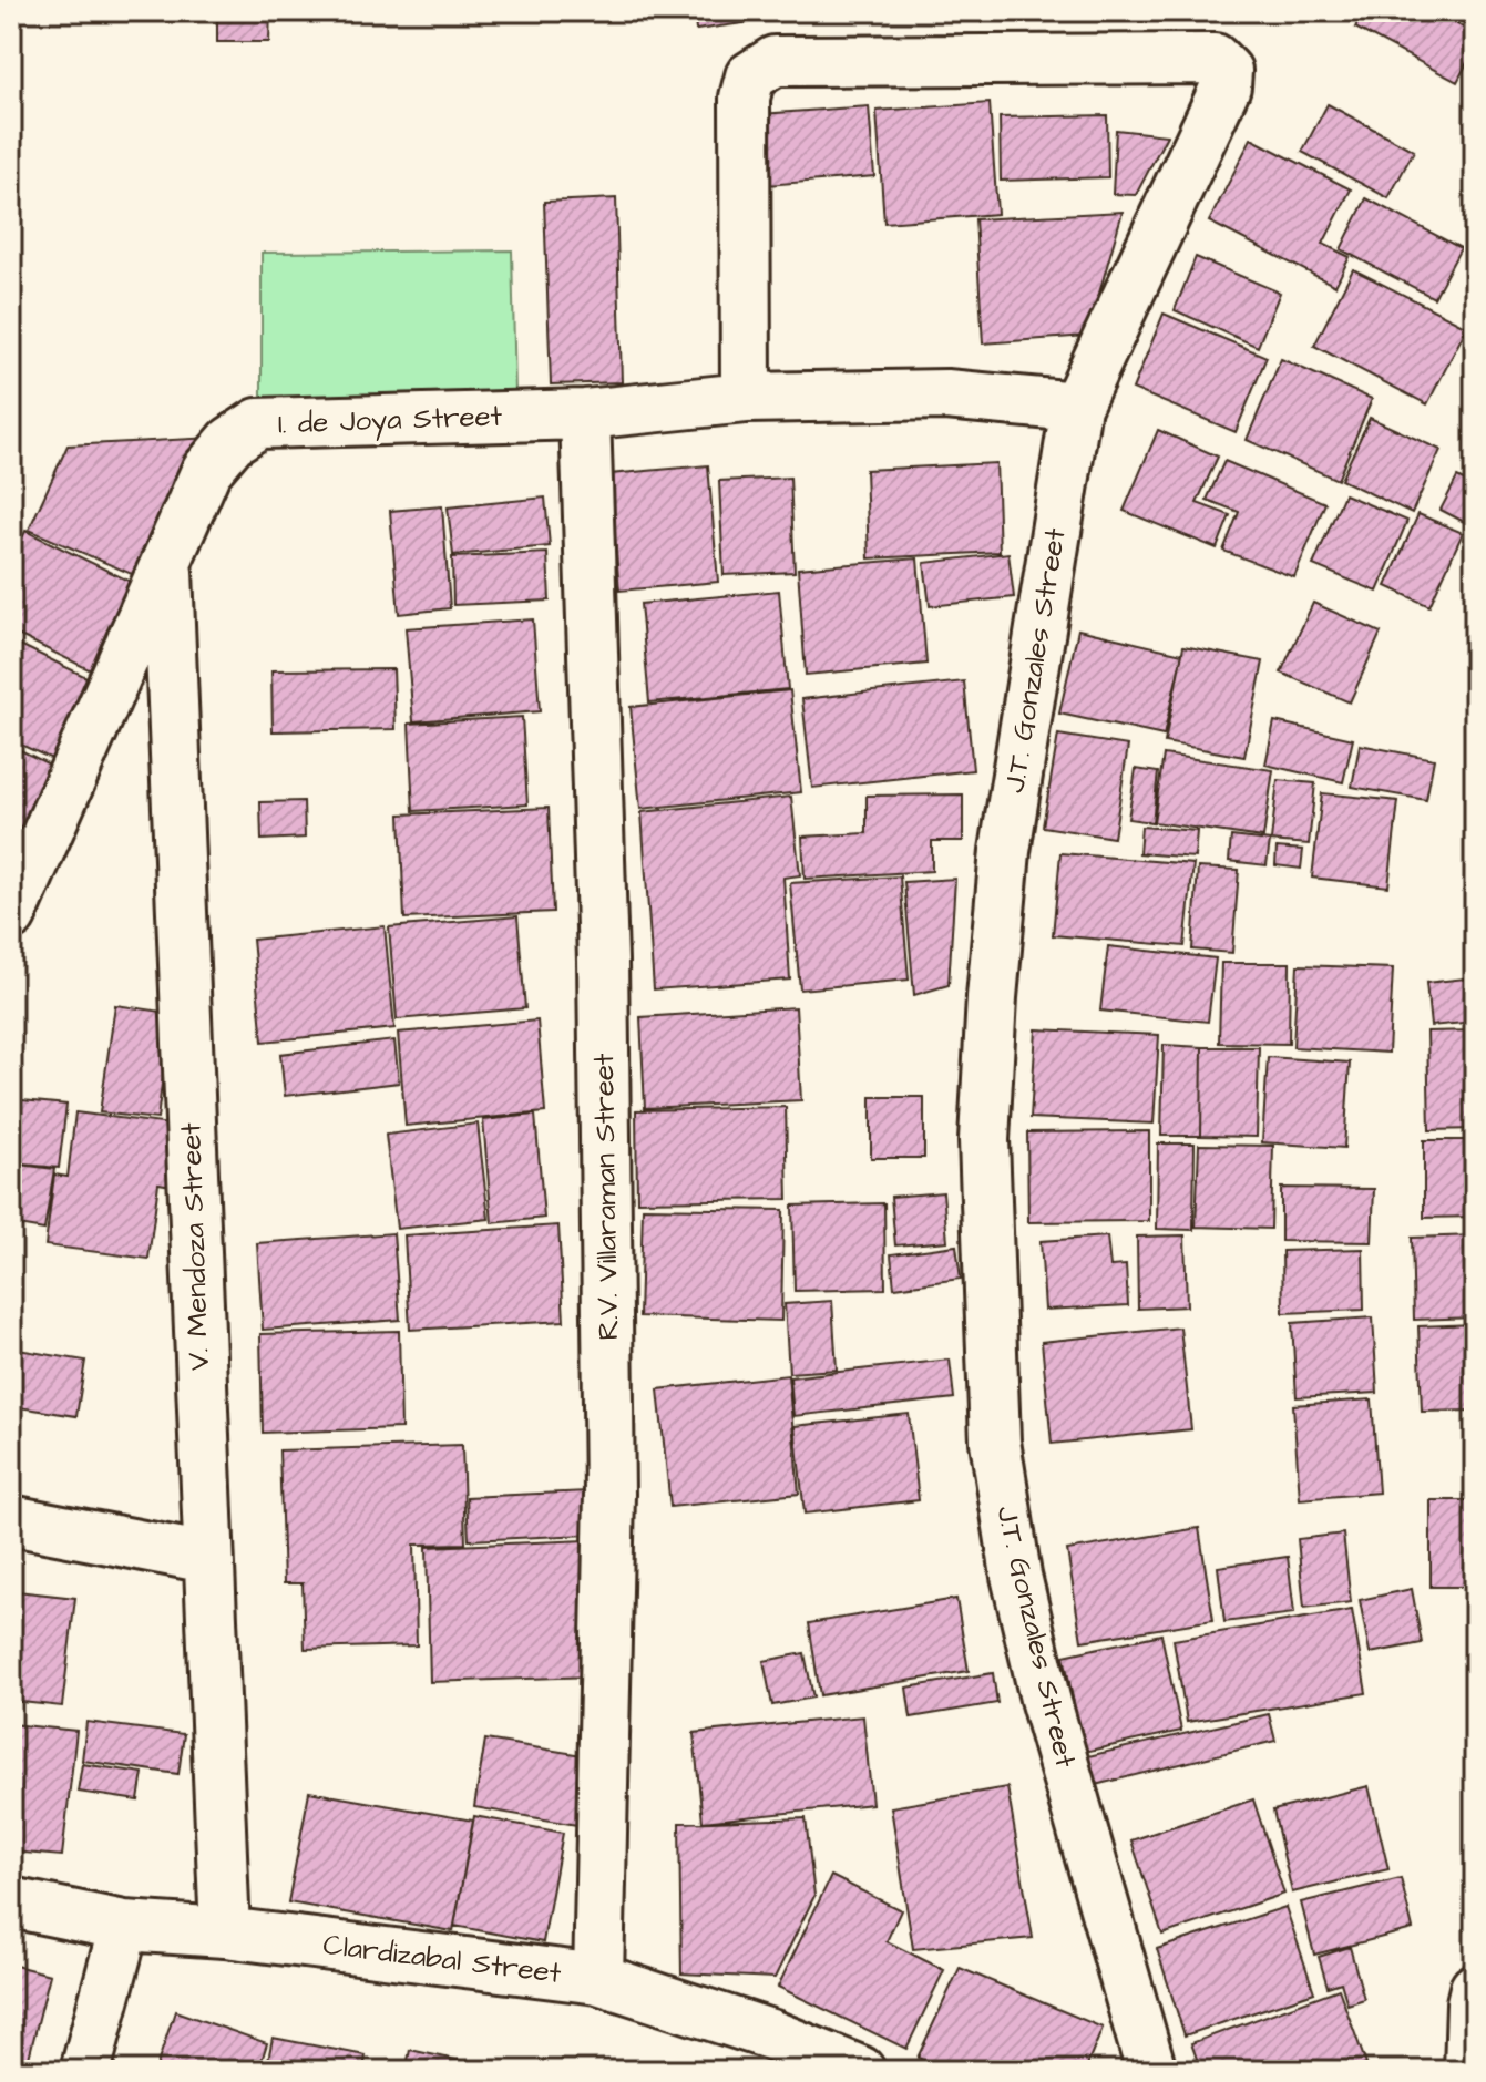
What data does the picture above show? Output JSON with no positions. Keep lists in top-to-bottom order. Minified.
{"streets":{"street":["I. de Joya Street","J.T. Gonzales Street","R.V. Villaraman Street","V. Mendoza Street","Clardizabal Street"]},"crossings":[["I. de Joya Street","J.T. Gonzales Street"],["I. de Joya Street","R.V. Villaraman Street"],["I. de Joya Street","V. Mendoza Street"],["R.V. Villaraman Street","Clardizabal Street"],["V. Mendoza Street","Clardizabal Street"]]}
